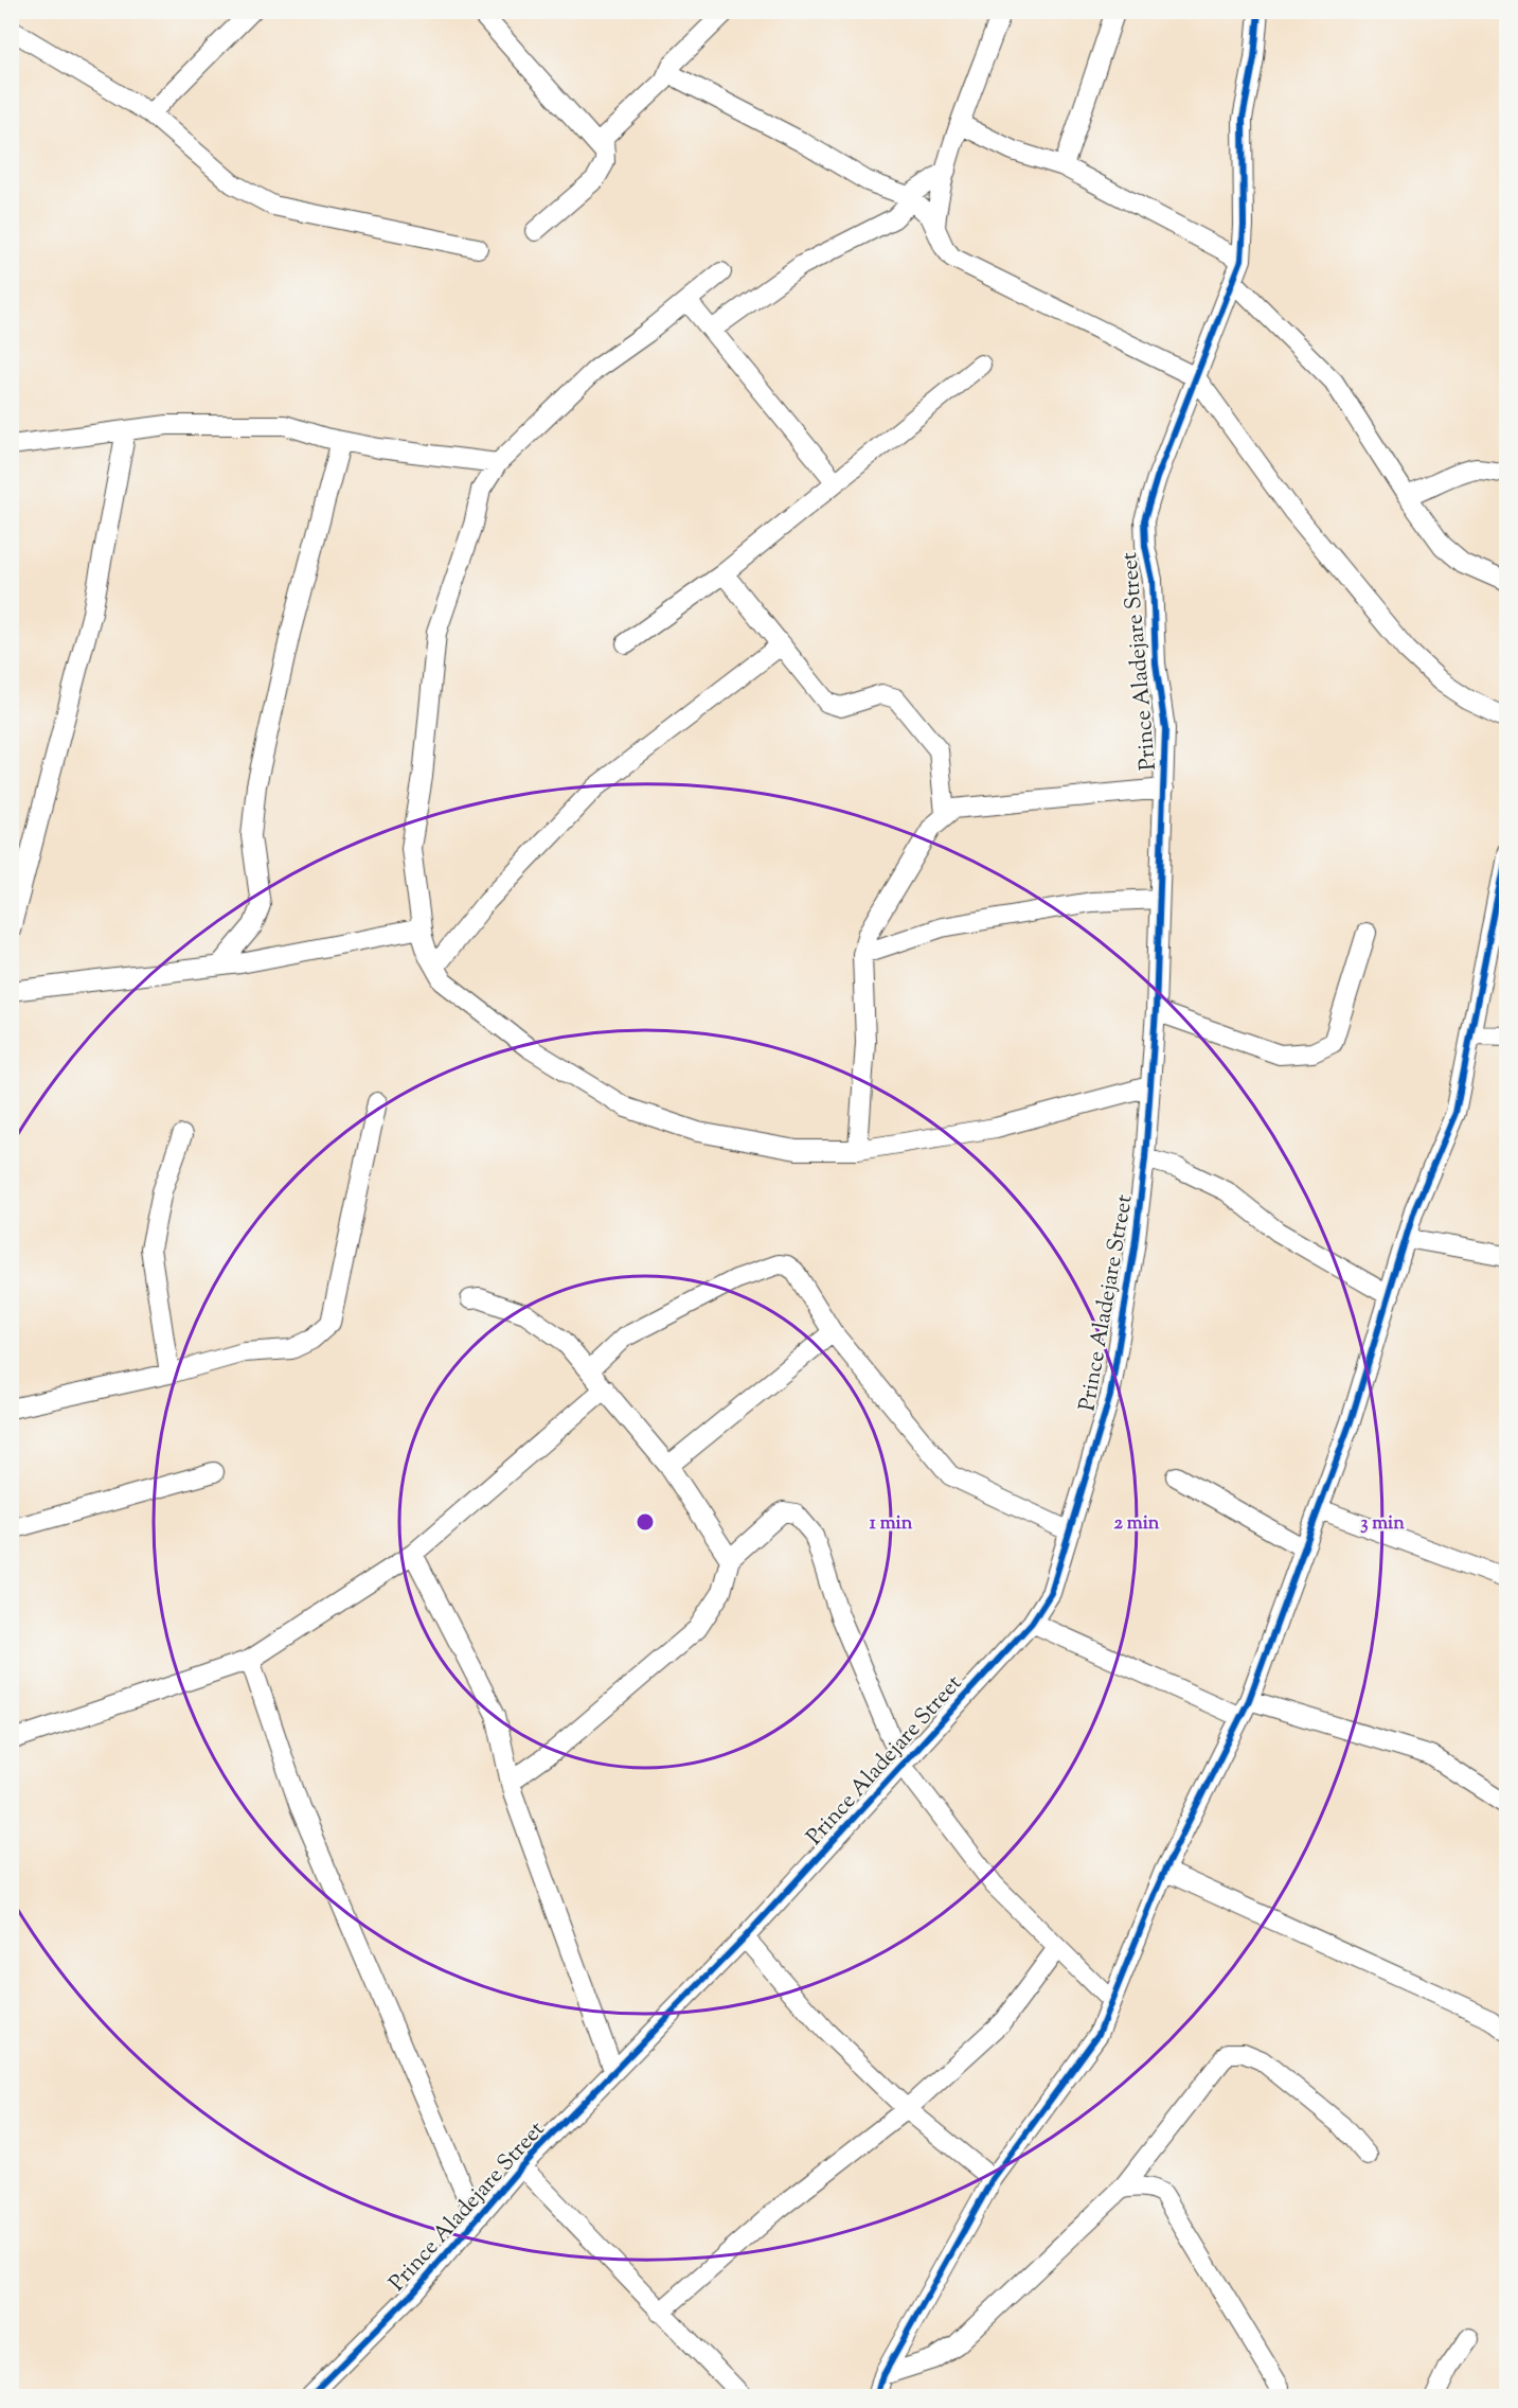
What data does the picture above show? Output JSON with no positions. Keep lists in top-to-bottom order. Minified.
{"streets":{"street":["Prince Aladejare Street"]},"rings":["1 min","2 min","3 min"]}
